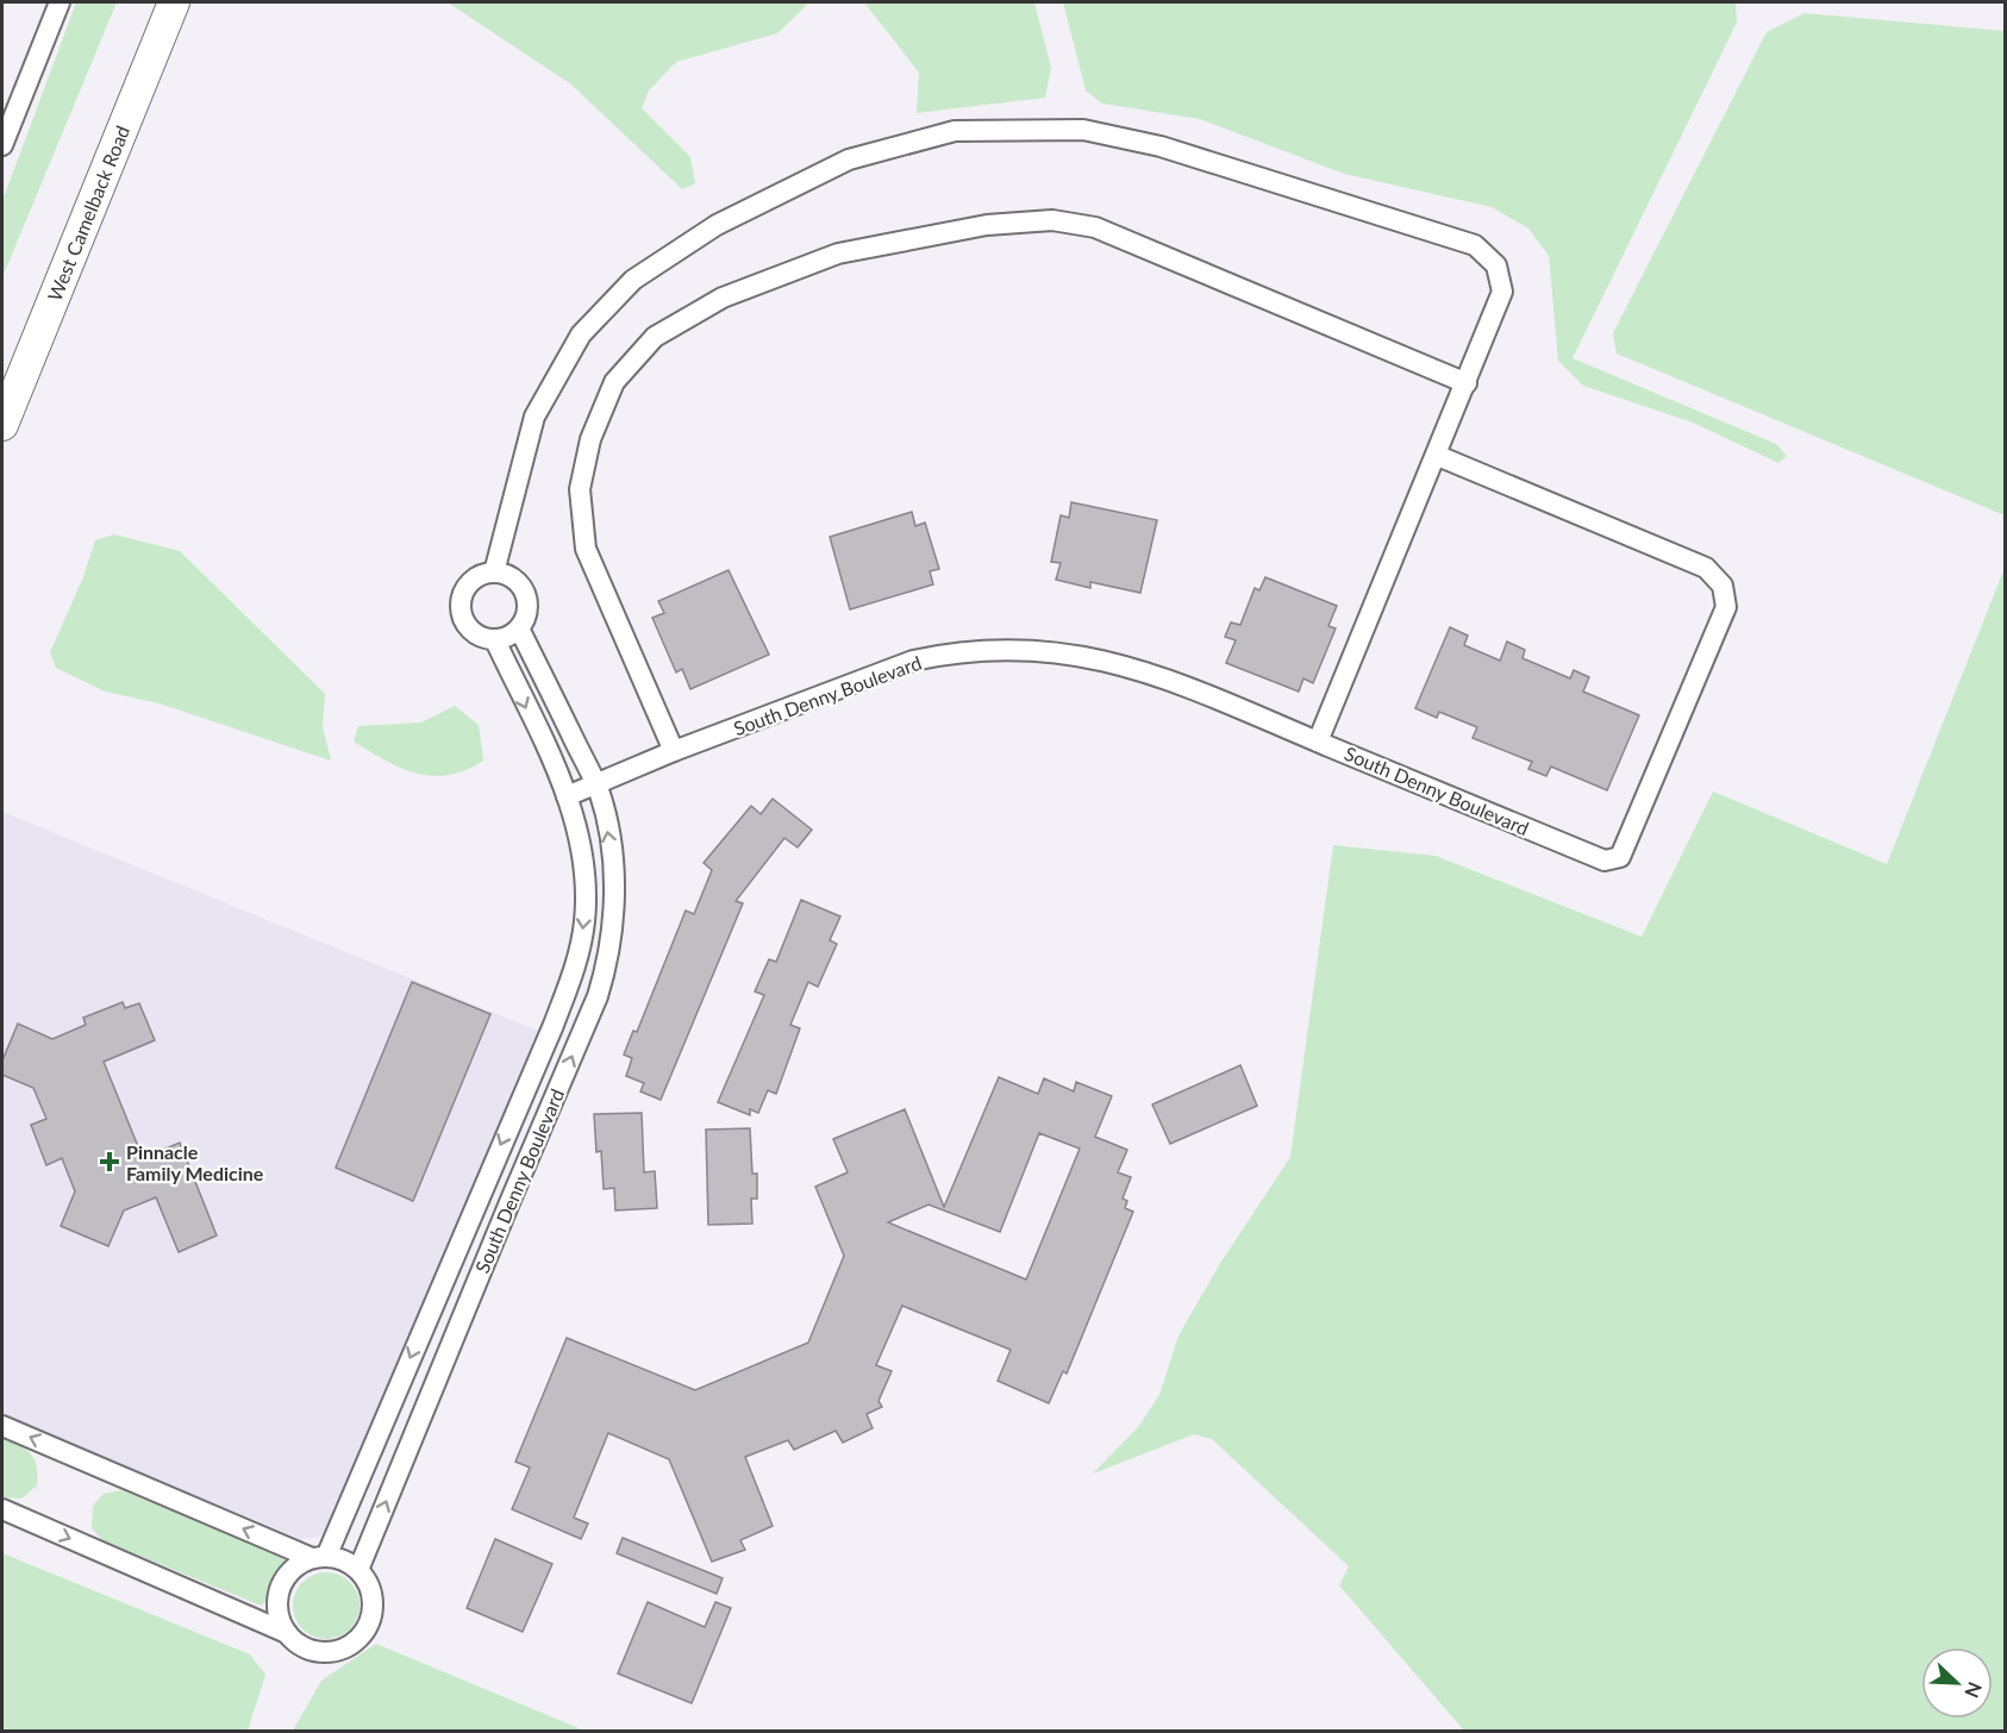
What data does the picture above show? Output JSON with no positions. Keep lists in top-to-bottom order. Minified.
{"streets":{"main road":["West Camelback Road"],"street":["South Denny Boulevard"]},"places":{"health":["Pinnacle Family Medicine"]},"north":"bottom right"}
